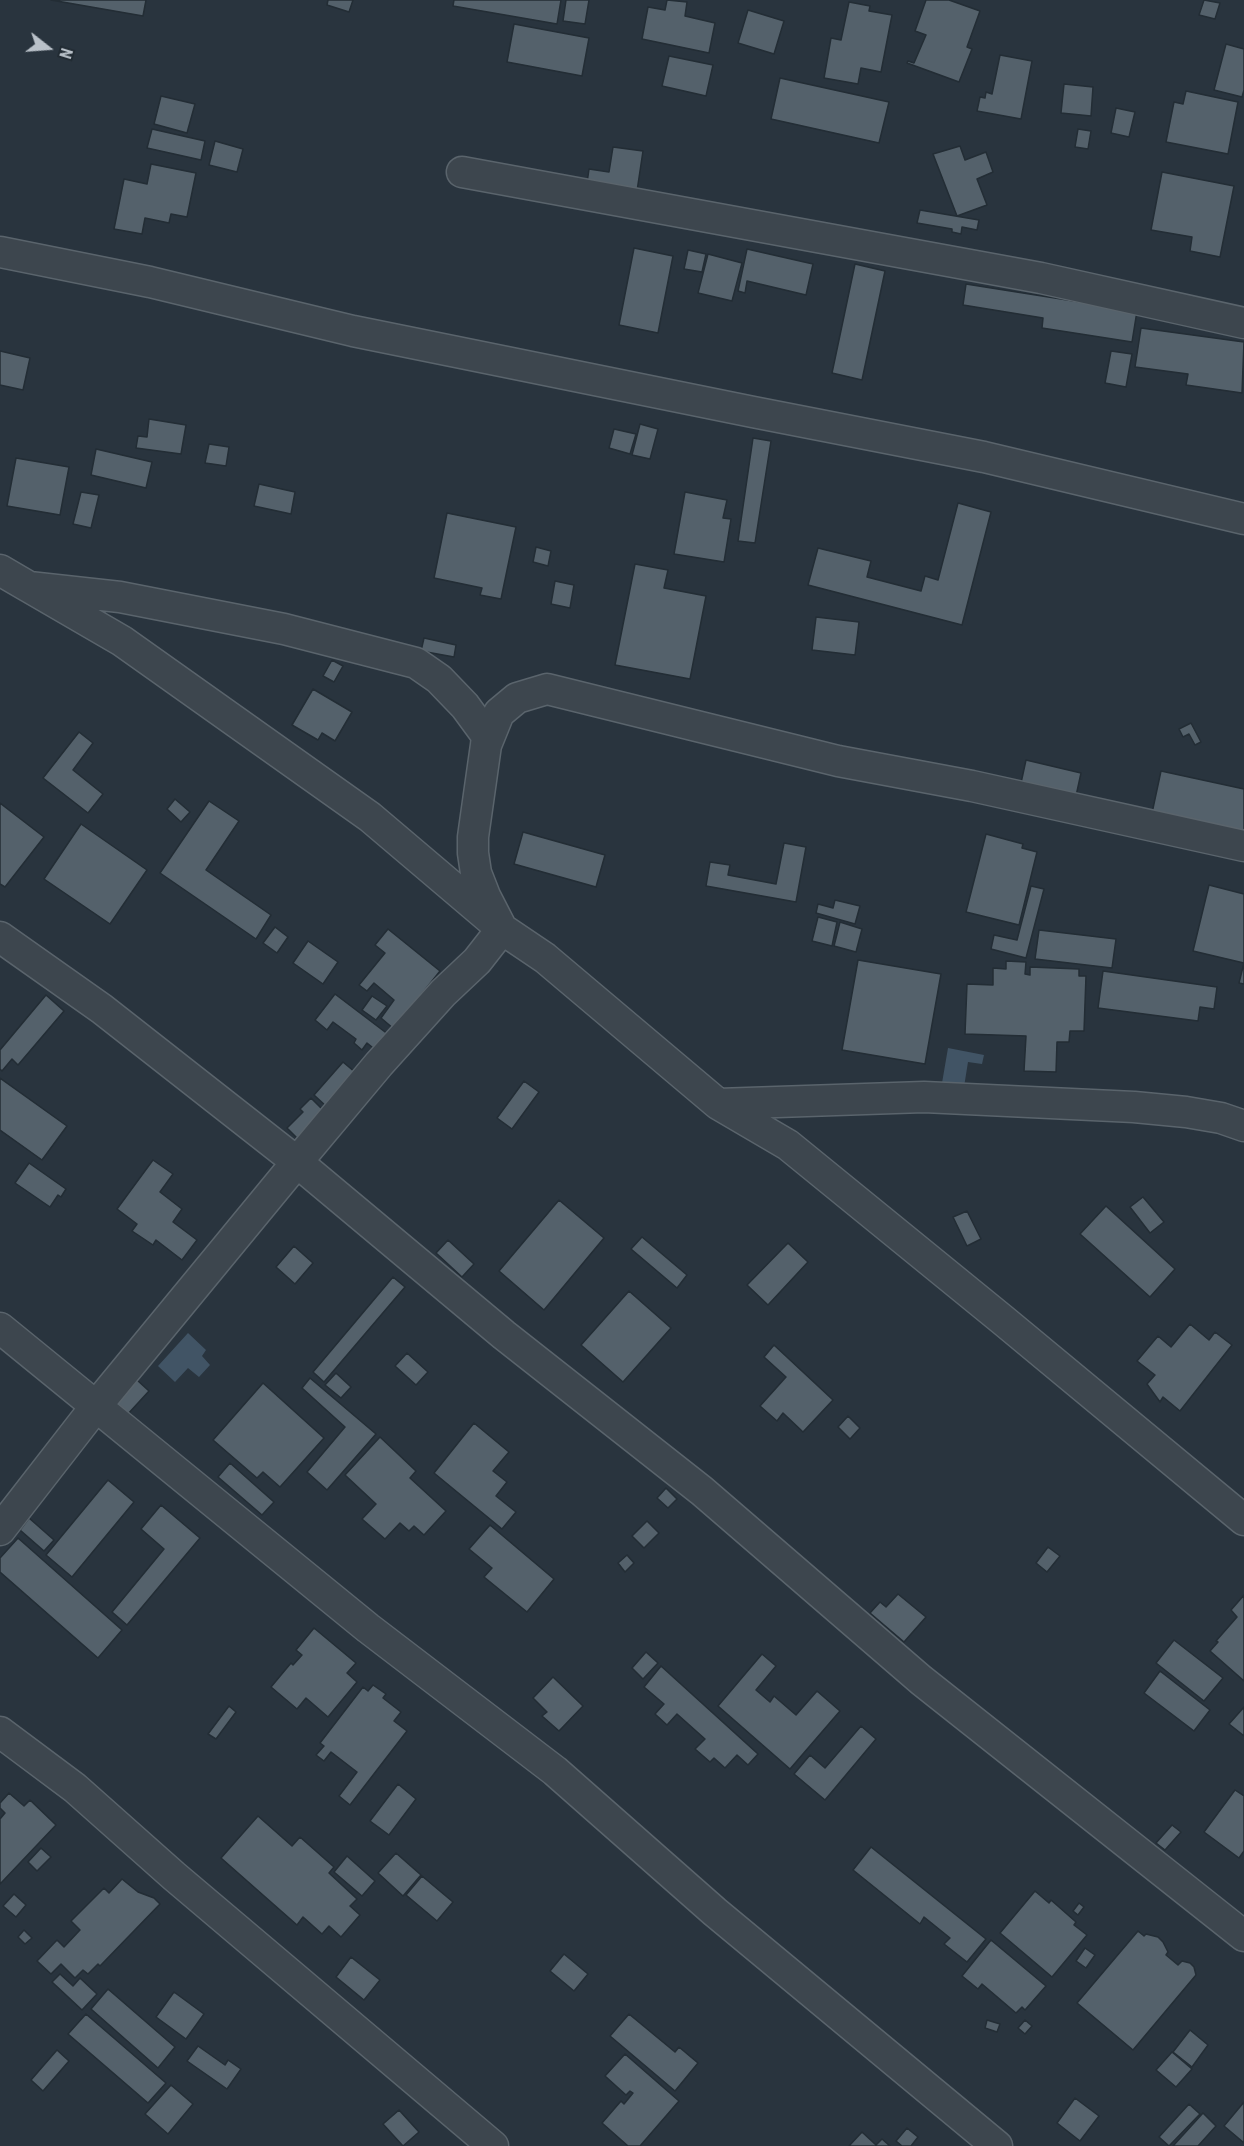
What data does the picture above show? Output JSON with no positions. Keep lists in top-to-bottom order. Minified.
{"north":"right"}
